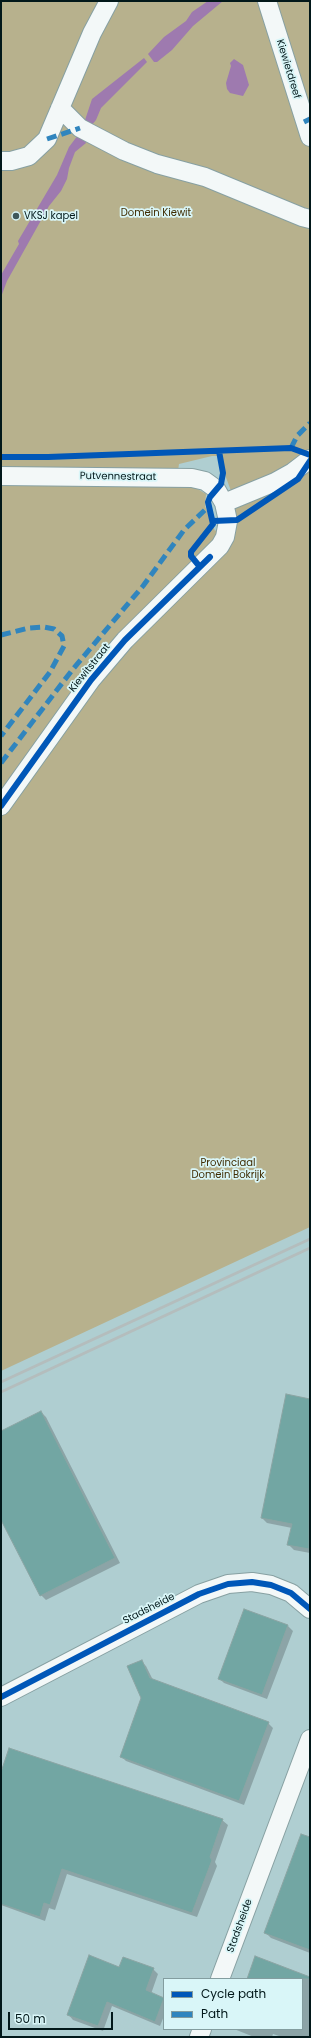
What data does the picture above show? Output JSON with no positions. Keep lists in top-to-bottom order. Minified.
{"streets":{"street":["Kiewietdreef","Putvennestraat","Kiewitstraat","Stadsheide"]},"crossings":[["Putvennestraat","Kiewitstraat"]],"parks":["Domein Kiewit","Provinciaal Domein Bokrijk"],"places":["VKSJ kapel"],"legend":["Cycle path","Path"],"scale_bar":"50 m"}
